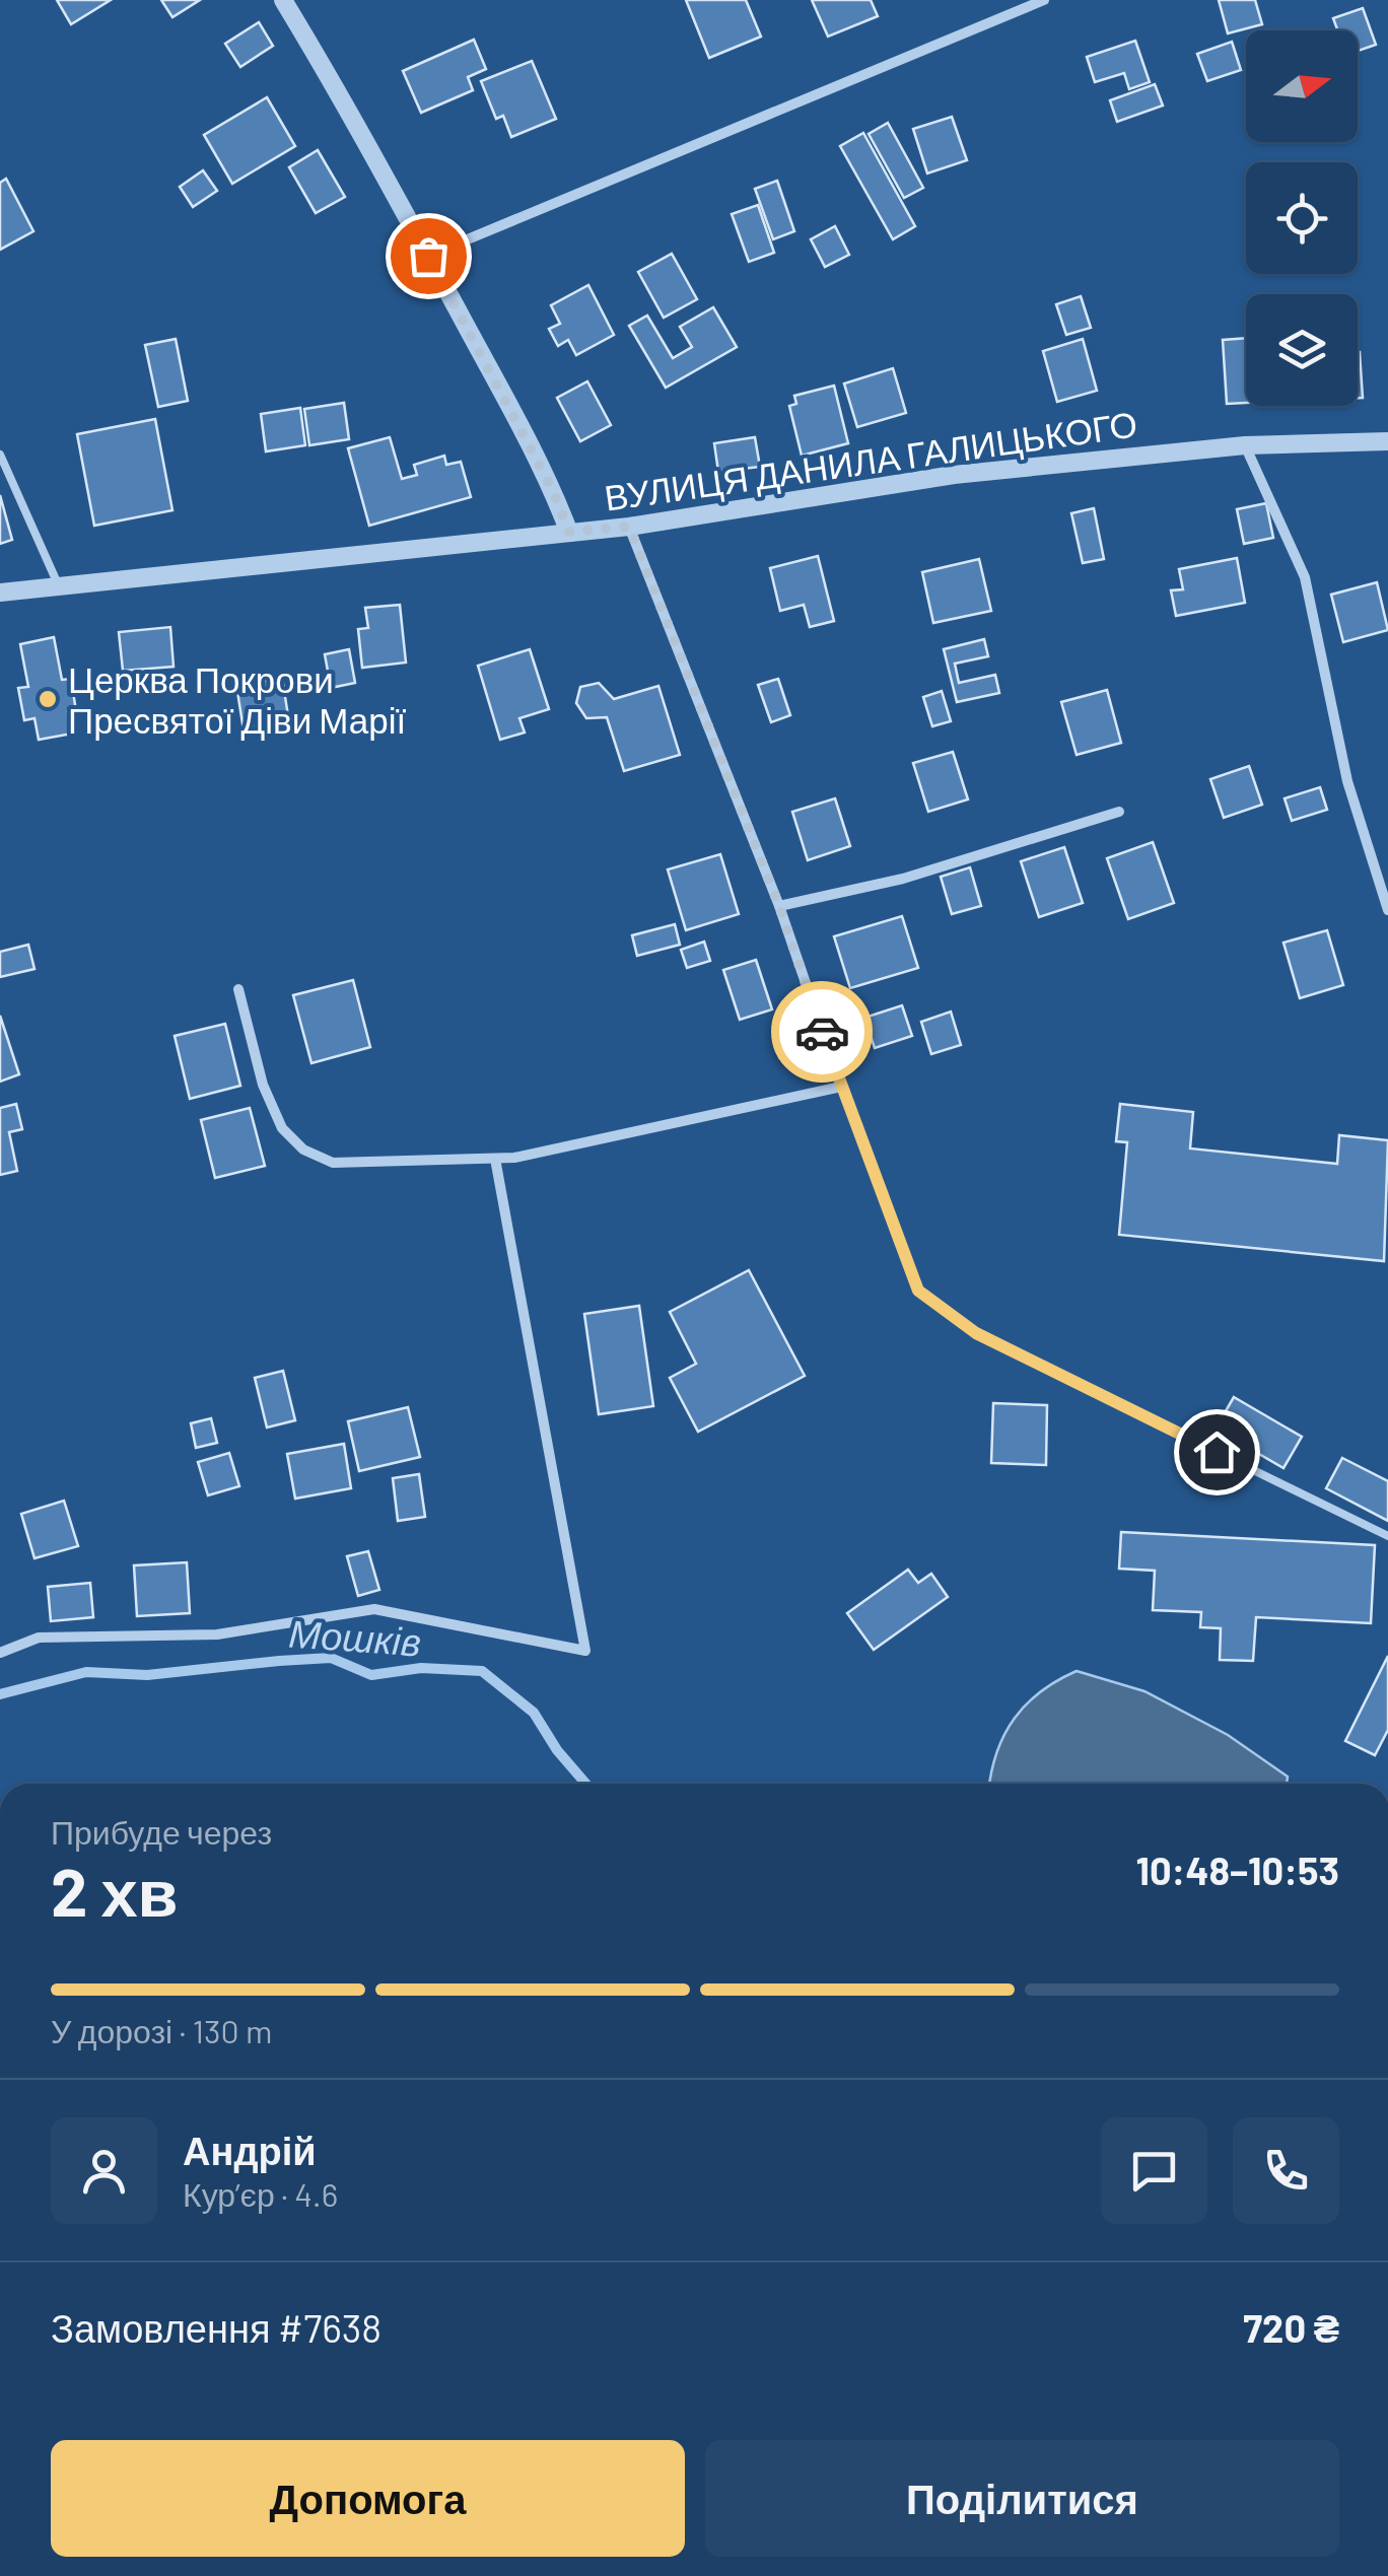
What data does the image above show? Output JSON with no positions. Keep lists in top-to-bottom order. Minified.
{"streets":{"street":["ВУЛИЦЯ ДАНИЛА ГАЛИЦЬКОГО"]},"water":["Мошків"],"places":["Церква Покрови Пресвятої Діви Марії"],"north":"right","page":{"heading":["2 хв","Прибуде через","10:48–10:53"],"panel":["Андрій","Кур’єр · 4.6","Замовлення #7638","720 ₴"],"bar":"У дорозі · 130 m","buttons":["Допомога","Поділитися"]}}
